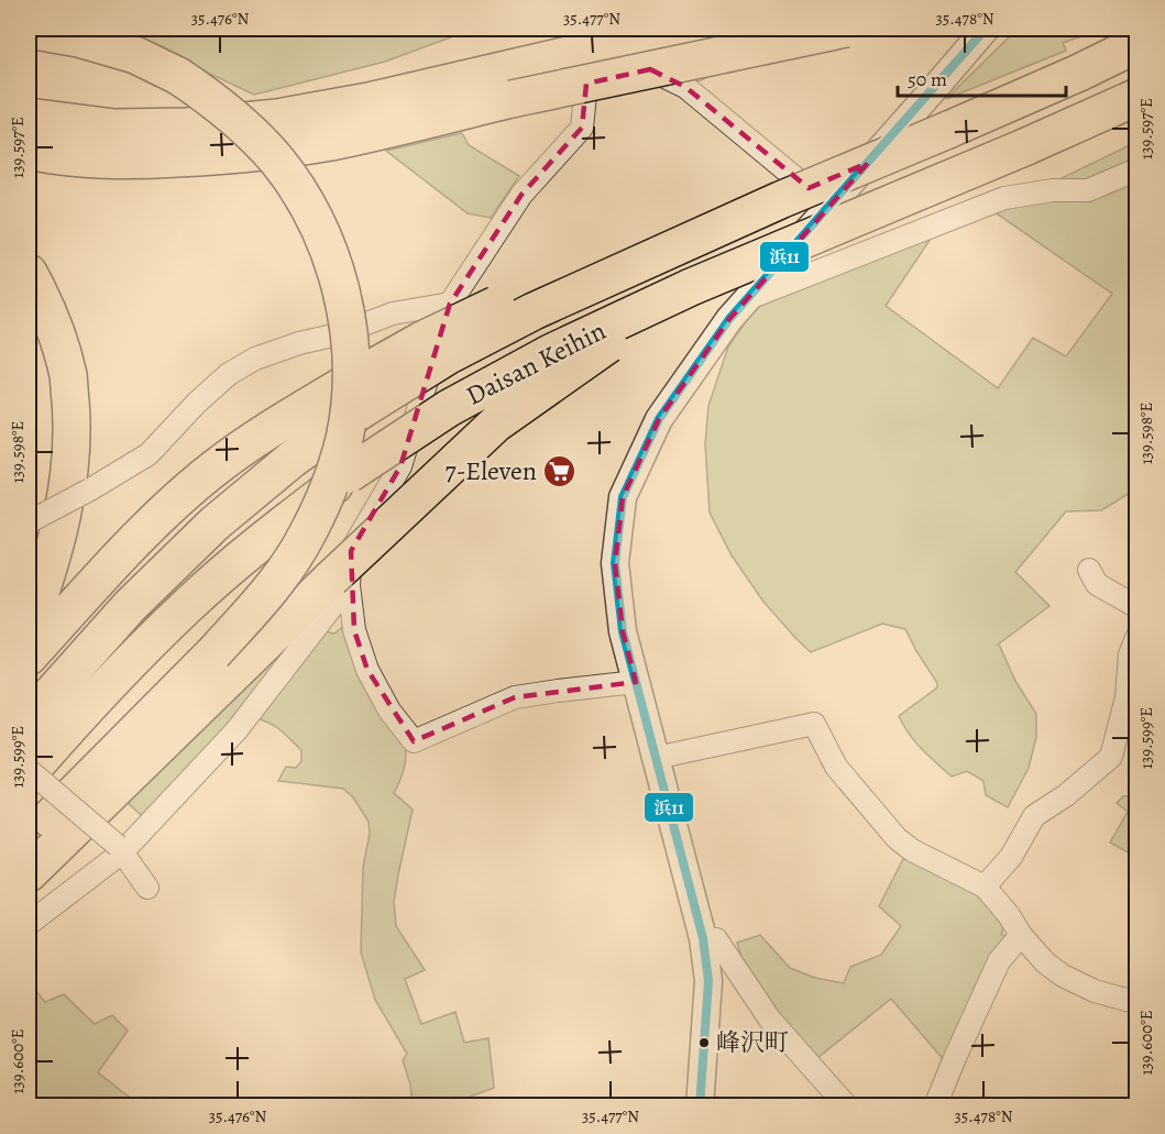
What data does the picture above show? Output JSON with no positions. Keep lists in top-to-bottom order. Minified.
{"streets":{"highway":["Daisan Keihin"]},"places":{"supermarket":["7-Eleven"],"other":["峰沢町"]},"lines":["transit line 浜11"],"scale_bar":"50 m","coordinates":["35.476°N","35.477°N","35.478°N","139.597°E","139.598°E","139.599°E","139.600°E"]}
